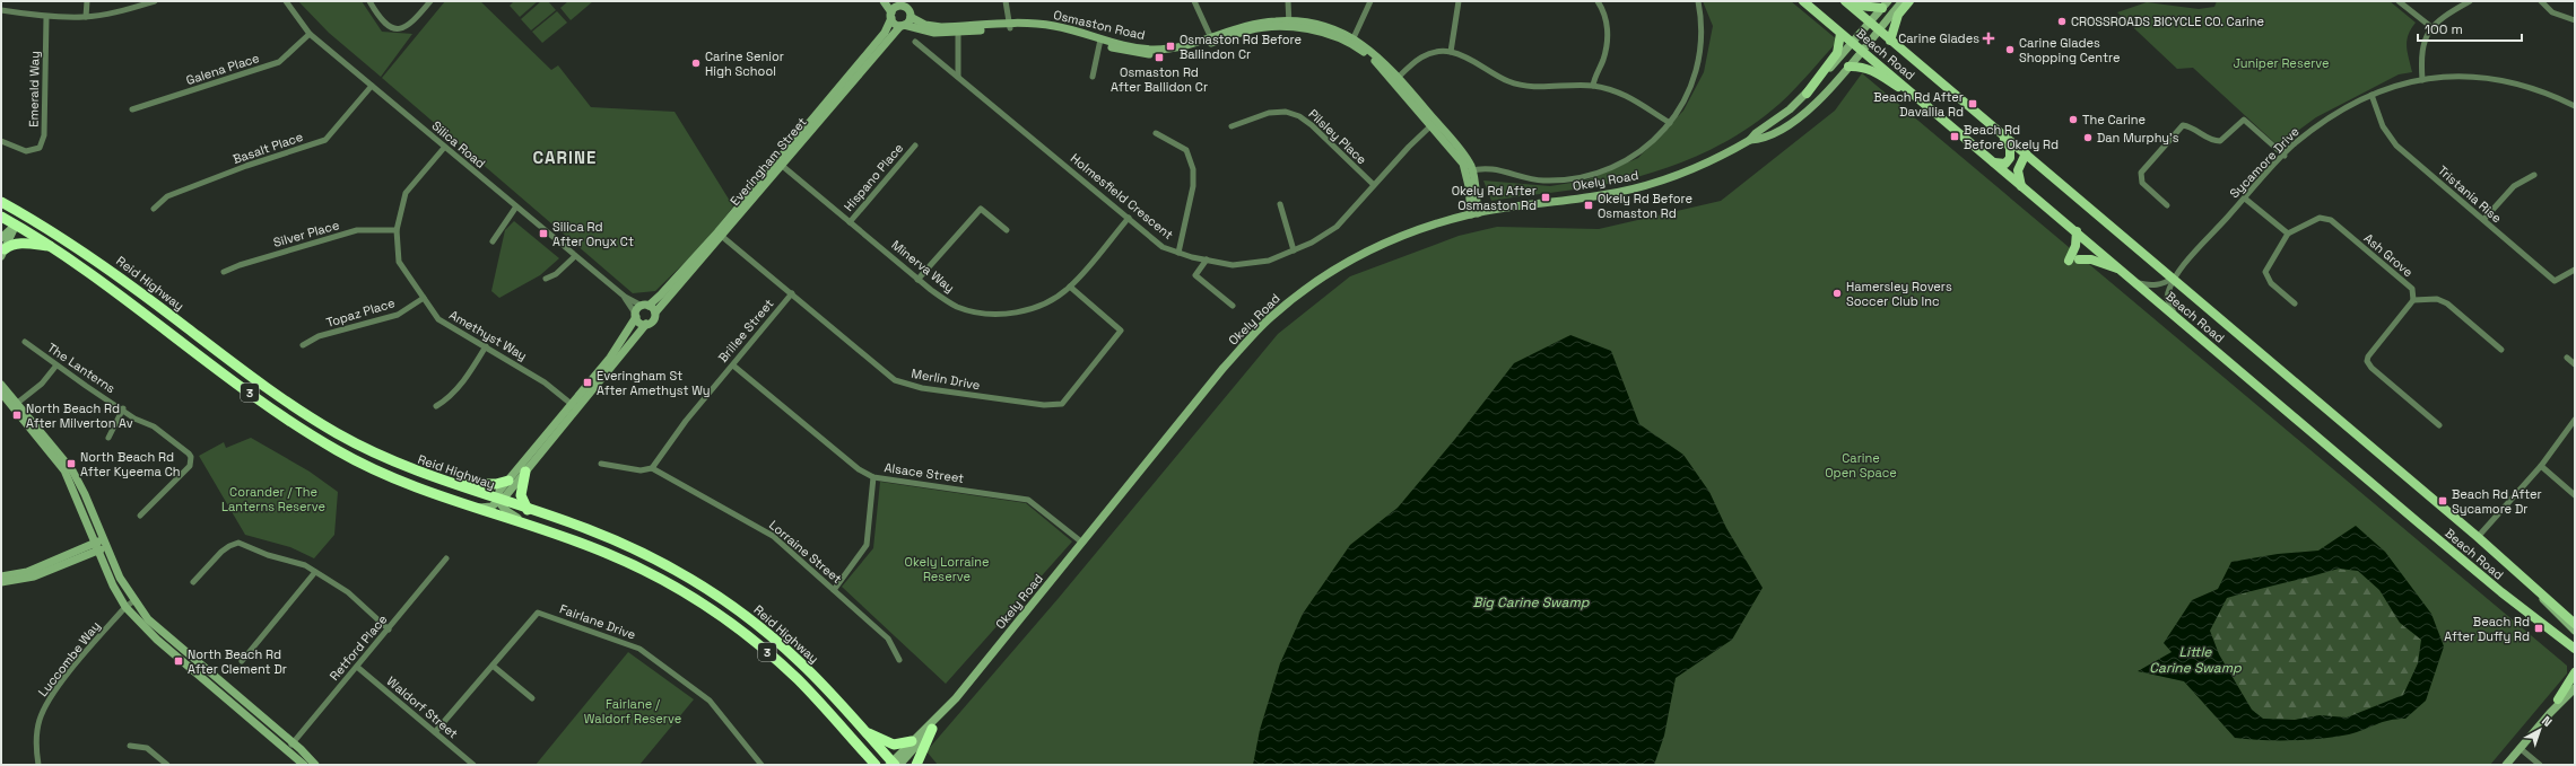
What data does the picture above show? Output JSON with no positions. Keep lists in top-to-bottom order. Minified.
{"streets":{"highway":["Reid Highway","3"],"main road":["Osmaston Road","Beach Road","Everingham Street","Okely Road"],"street":["Galena Place","Emerald Way","Pilsley Place","Silica Road","Basalt Place","Sycamore Drive","Hispano Place","Tristania Rise","Holmesfield Crescent","Silver Place","Ash Grove","Minerva Way","Topaz Place","Brillee Street","Amethyst Way","The Lanterns","Merlin Drive","Alsace Street","Lorraine Street","Fairlane Drive","Retford Place","Luccombe Way","Waldorf Street"]},"crossings":[["Osmaston Road","Everingham Street"],["Osmaston Road","Okely Road"],["Osmaston Road","Holmesfield Crescent"],["Beach Road","Sycamore Drive"],["Beach Road","Okely Road"],["Galena Place","Silica Road"],["Pilsley Place","Holmesfield Crescent"],["Silica Road","Basalt Place"],["Silica Road","Everingham Street"],["Silica Road","Amethyst Way"],["Everingham Street","Minerva Way"],["Everingham Street","Reid Highway"],["Everingham Street","Amethyst Way"],["Everingham Street","Merlin Drive"],["Sycamore Drive","Tristania Rise"],["Hispano Place","Minerva Way"],["Okely Road","Reid Highway"],["Okely Road","Alsace Street"],["Holmesfield Crescent","Minerva Way"],["Silver Place","Amethyst Way"],["Minerva Way","Merlin Drive"],["Topaz Place","Amethyst Way"],["Brillee Street","Merlin Drive"],["Brillee Street","Alsace Street"],["Brillee Street","Lorraine Street"],["Fairlane Drive","Waldorf Street"],["Retford Place","Waldorf Street"]],"districts":["CARINE"],"water":["Big Carine Swamp","Little Carine Swamp"],"parks":["Juniper Reserve","Carine Open Space","Corander / The Lanterns Reserve","Okely Lorraine Reserve","Fairlane / Waldorf Reserve"],"places":{"other":["CROSSROADS BICYCLE CO. Carine","Carine Glades Shopping Centre","Carine Senior High School","The Carine","Dan Murphy's","Hamersley Rovers Soccer Club Inc"],"health":["Carine Glades"],"transit":["Osmaston Rd Before Ballindon Cr","Osmaston Rd After Ballidon Cr","Beach Rd After Davallia Rd","Beach Rd Before Okely Rd","Okely Rd After Osmaston Rd","Okely Rd Before Osmaston Rd","Silica Rd After Onyx Ct","Everingham St After Amethyst Wy","North Beach Rd After Milverton Av","North Beach Rd After Kyeema Ch","Beach Rd After Sycamore Dr","Beach Rd After Duffy Rd","North Beach Rd After Clement Dr"]},"scale_bar":"100 m","north":"top right"}
